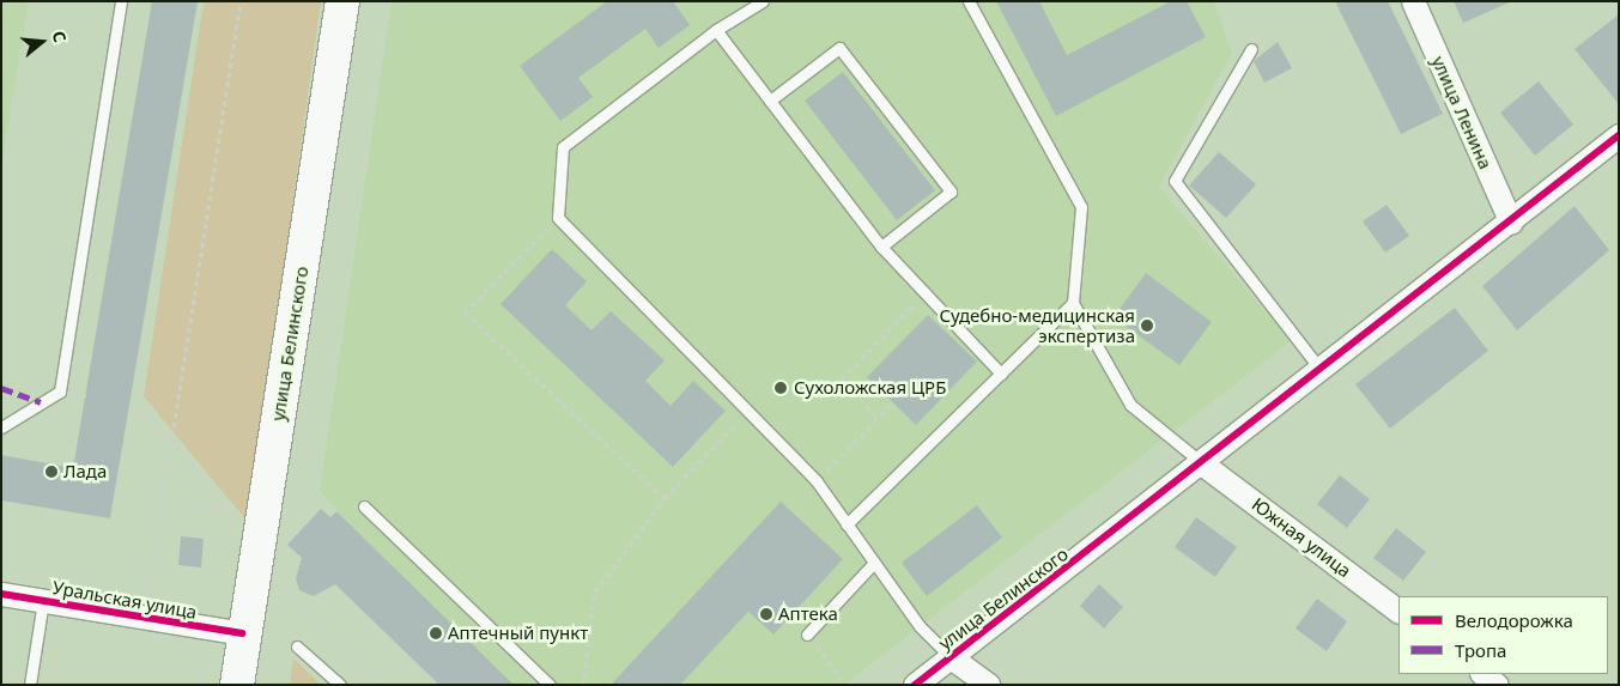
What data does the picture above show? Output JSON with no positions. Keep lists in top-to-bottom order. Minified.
{"streets":{"main road":["улица Белинского"],"street":["улица Ленина","Южная улица","Уральская улица"]},"crossings":[["улица Ленина","улица Белинского"],["улица Белинского","Южная улица"],["улица Белинского","Уральская улица"]],"places":["Судебно-медицинская экспертиза","Сухоложская ЦРБ","Лада","Аптека","Аптечный пункт"],"legend":["Велодорожка","Тропа"],"north":"right"}
